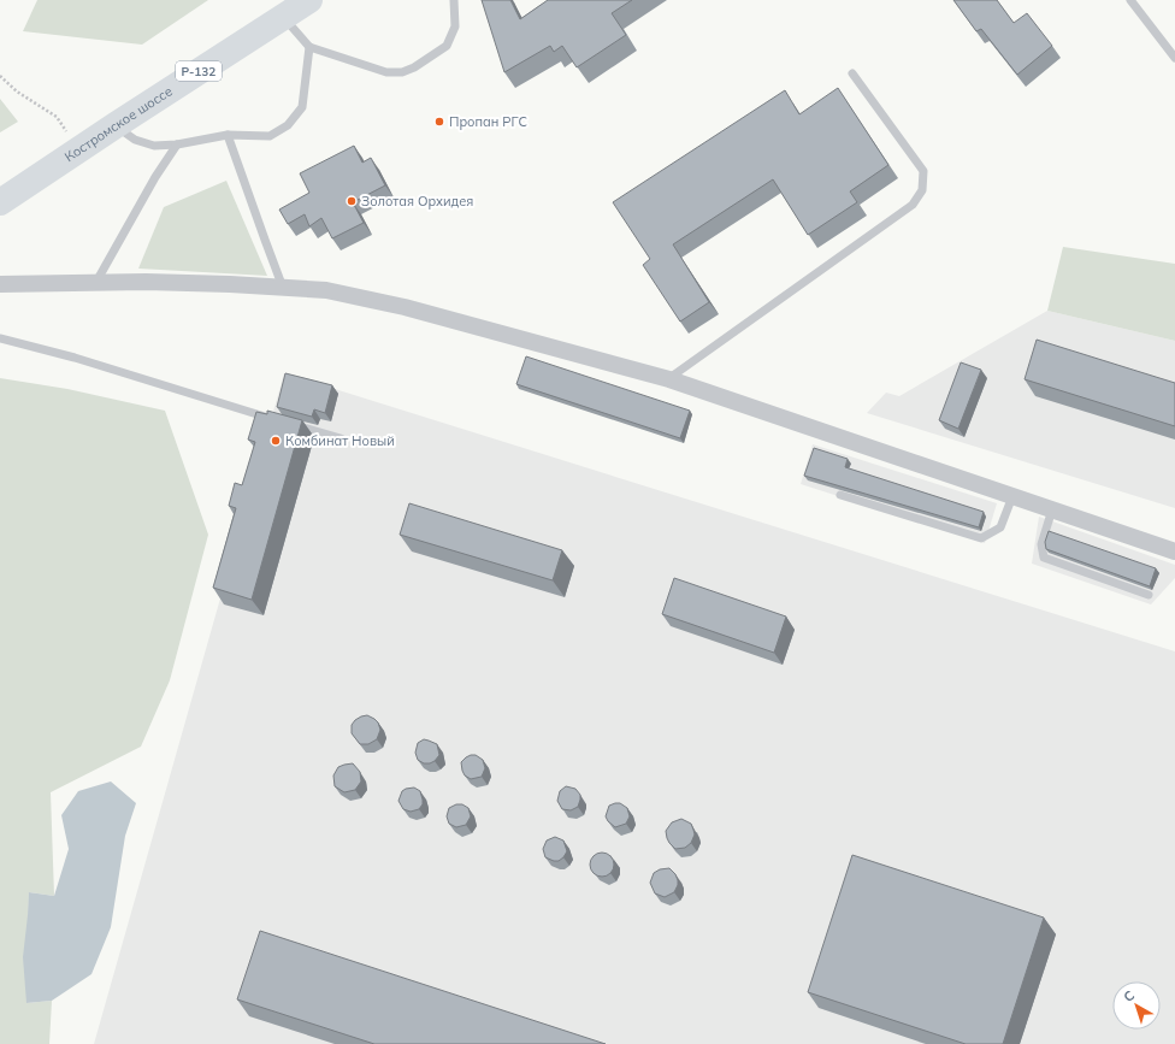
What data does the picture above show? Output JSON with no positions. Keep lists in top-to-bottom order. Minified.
{"streets":{"highway":["Р-132","Костромское шоссе"]},"places":["Пропан РГС","Золотая Орхидея","Комбинат Новый"],"north":"top left"}
